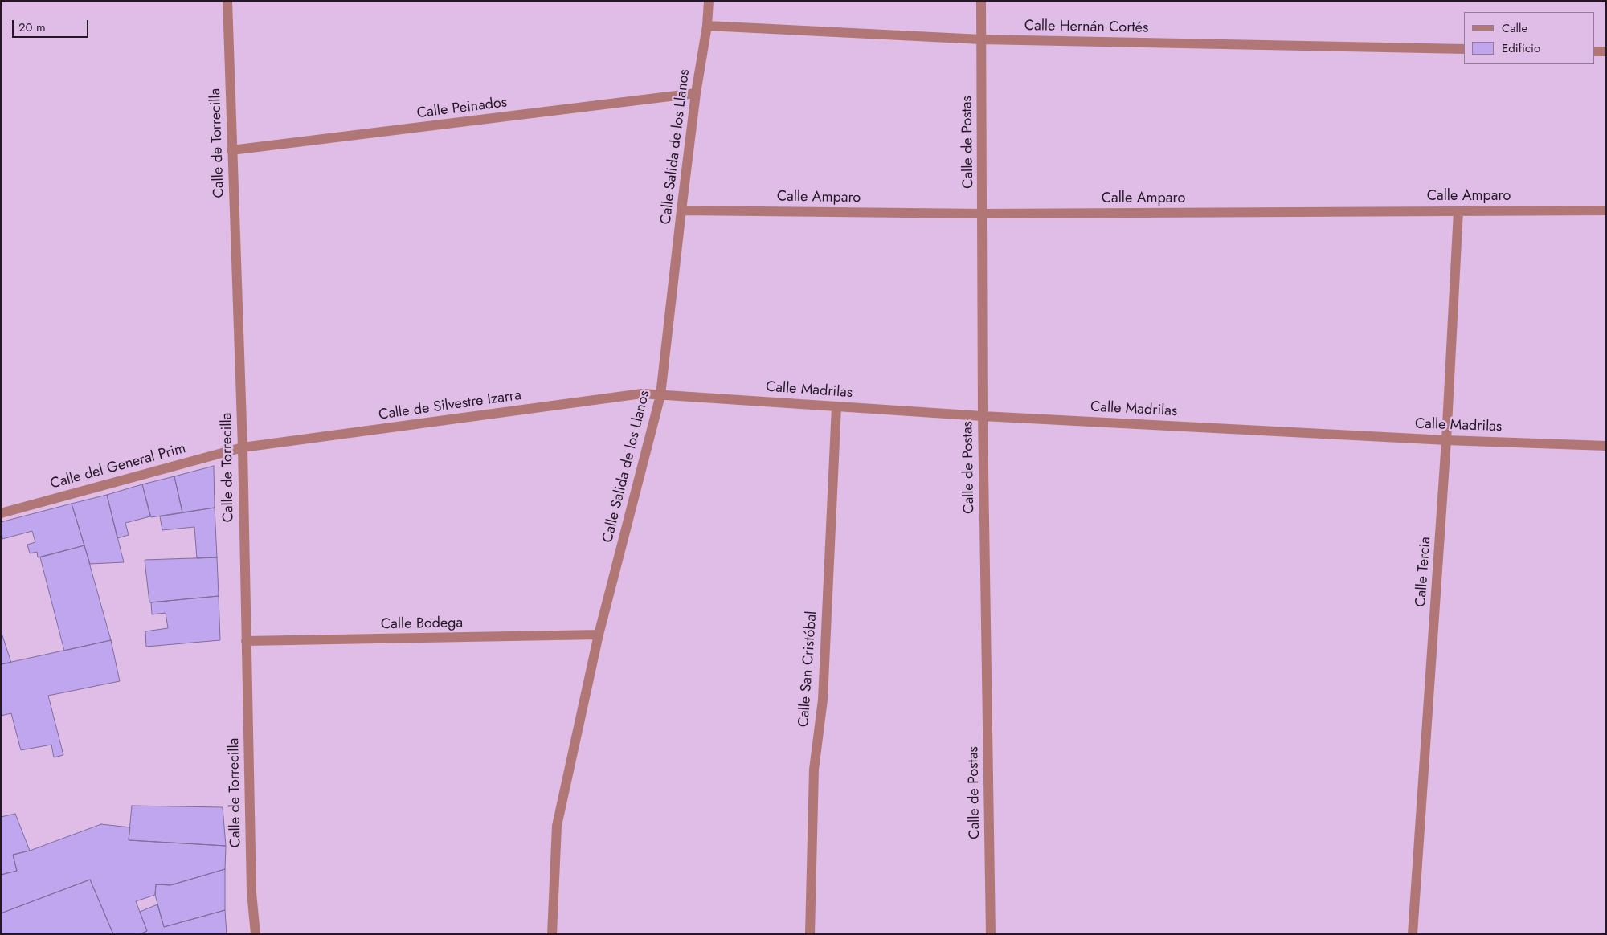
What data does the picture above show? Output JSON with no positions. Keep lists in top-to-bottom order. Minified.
{"streets":{"street":["Calle Hernán Cortés","Calle Peinados","Calle de Postas","Calle de Torrecilla","Calle Salida de los Llanos","Calle Amparo","Calle Madrilas","Calle de Silvestre Izarra","Calle del General Prim","Calle Tercia","Calle Bodega","Calle San Cristóbal"]},"crossings":[["Calle Hernán Cortés","Calle de Postas"],["Calle Hernán Cortés","Calle Salida de los Llanos"],["Calle Peinados","Calle de Torrecilla"],["Calle Peinados","Calle Salida de los Llanos"],["Calle de Postas","Calle Amparo"],["Calle de Postas","Calle Madrilas"],["Calle de Torrecilla","Calle de Silvestre Izarra"],["Calle de Torrecilla","Calle del General Prim"],["Calle de Torrecilla","Calle Bodega"],["Calle Salida de los Llanos","Calle Amparo"],["Calle Salida de los Llanos","Calle Madrilas"],["Calle Salida de los Llanos","Calle de Silvestre Izarra"],["Calle Salida de los Llanos","Calle Bodega"],["Calle Amparo","Calle Tercia"],["Calle Madrilas","Calle de Silvestre Izarra"],["Calle Madrilas","Calle Tercia"],["Calle Madrilas","Calle San Cristóbal"],["Calle de Silvestre Izarra","Calle del General Prim"]],"legend":["Calle","Edificio"],"scale_bar":"20 m"}
